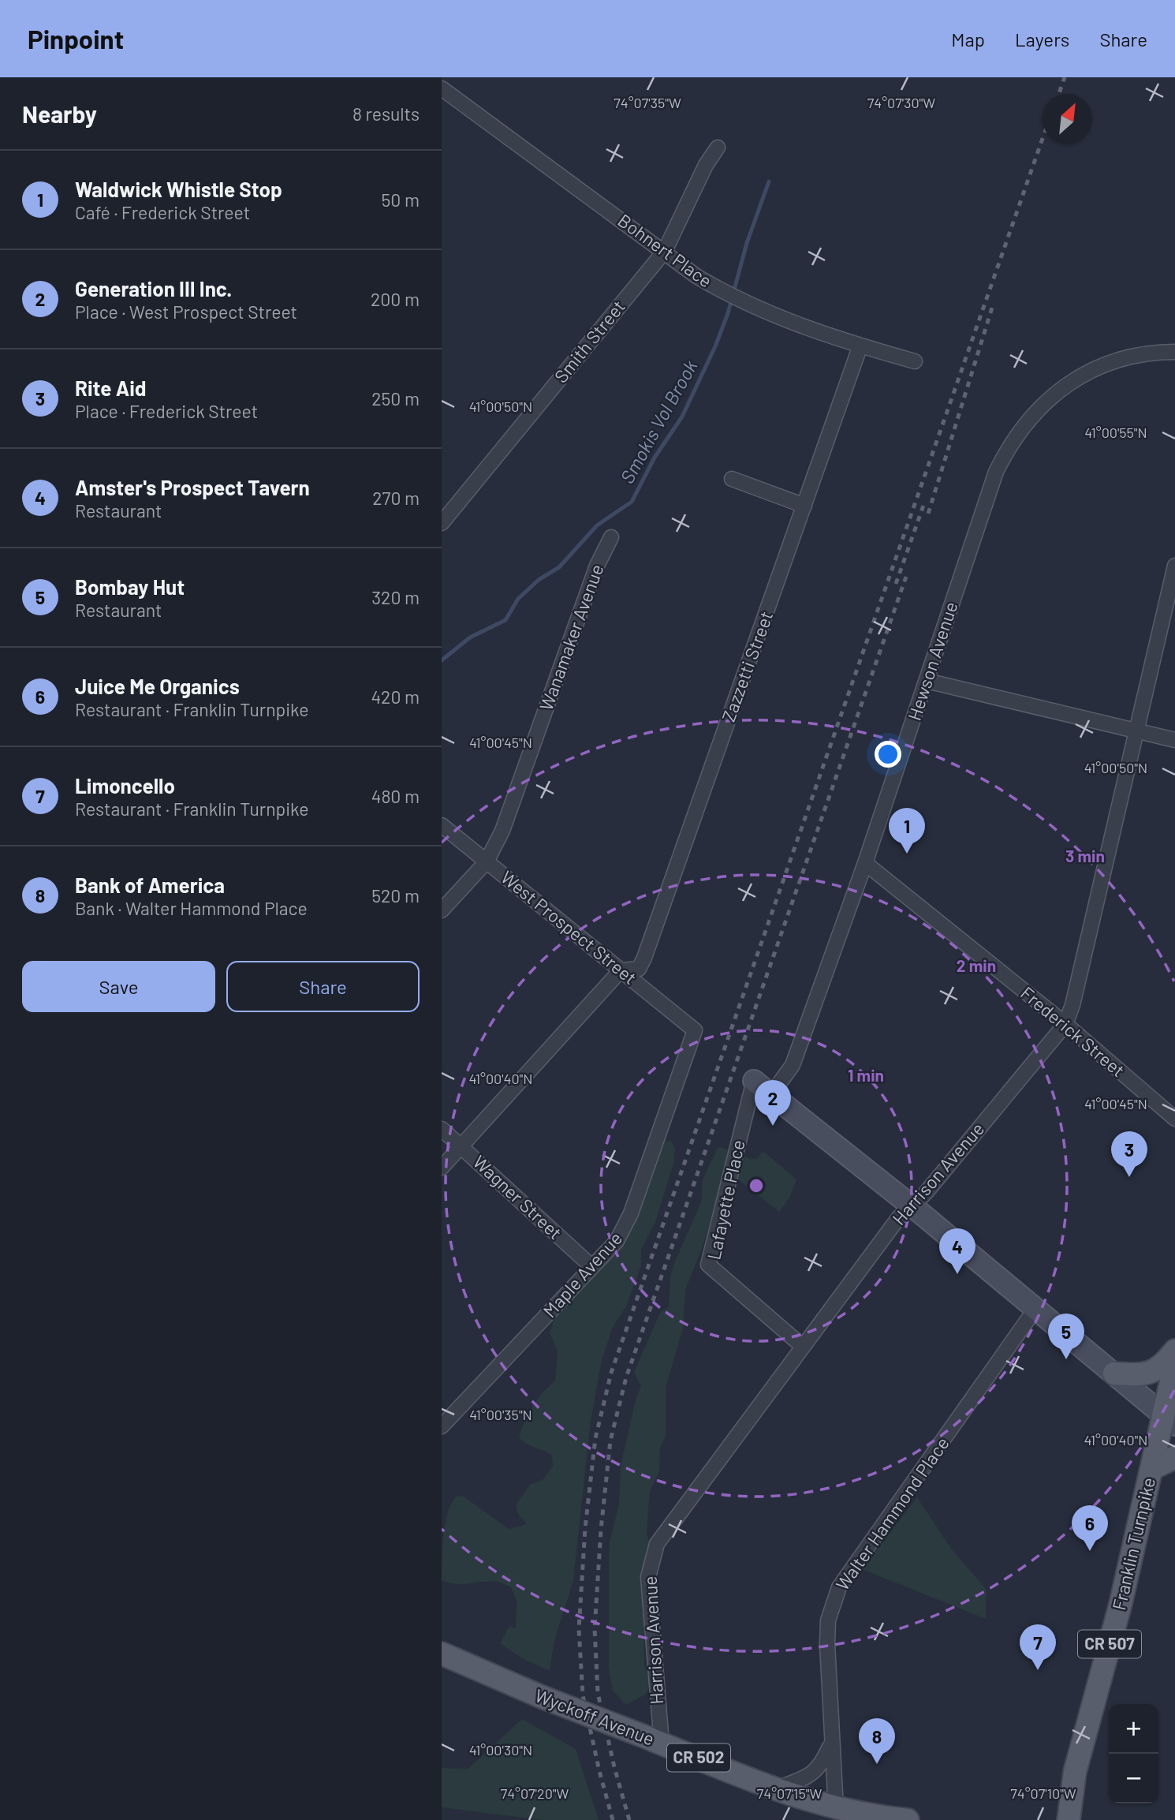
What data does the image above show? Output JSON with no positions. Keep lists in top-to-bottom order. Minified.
{"streets":{"main road":["Franklin Turnpike","CR 507","Wyckoff Avenue","CR 502"],"street":["Bohnert Place","Smith Street","Wanamaker Avenue","Hewson Avenue","Zazzetti Street","West Prospect Street","Frederick Street","Harrison Avenue","Wagner Street","Lafayette Place","Maple Avenue","Walter Hammond Place"]},"crossings":[["Bohnert Place","Smith Street"],["Bohnert Place","Zazzetti Street"],["Wanamaker Avenue","West Prospect Street"],["Hewson Avenue","Frederick Street"],["Zazzetti Street","West Prospect Street"],["West Prospect Street","Maple Avenue"],["Frederick Street","Harrison Avenue"],["Harrison Avenue","Lafayette Place"],["Harrison Avenue","Wyckoff Avenue"],["Wagner Street","Maple Avenue"],["Walter Hammond Place","Wyckoff Avenue"]],"water":["Smokis Vol Brook"],"north":"top right","page":{"header":"Pinpoint","nav":["Map","Layers","Share"],"heading":["Nearby","8 results"],"list":[{"mark":"1","name":"Waldwick Whistle Stop","note":"Café · Frederick Street","value":"50 m"},{"mark":"2","name":"Generation III Inc.","note":"Place · West Prospect Street","value":"200 m"},{"mark":"3","name":"Rite Aid","note":"Place · Frederick Street","value":"250 m"},{"mark":"4","name":"Amster's Prospect Tavern","note":"Restaurant","value":"270 m"},{"mark":"5","name":"Bombay Hut","note":"Restaurant","value":"320 m"},{"mark":"6","name":"Juice Me Organics","note":"Restaurant · Franklin Turnpike","value":"420 m"},{"mark":"7","name":"Limoncello","note":"Restaurant · Franklin Turnpike","value":"480 m"},{"mark":"8","name":"Bank of America","note":"Bank · Walter Hammond Place","value":"520 m"}],"pins":["1","2","3","4","5","6","7","8"],"buttons":["Save","Share"],"map_buttons":["+","−"]},"coordinates":["74°07'35\"W","74°07'30\"W","41°00'50\"N","41°00'55\"N","41°00'45\"N","41°00'40\"N","41°00'35\"N","41°00'30\"N","74°07'20\"W","74°07'15\"W","74°07'10\"W"],"rings":["3 min","2 min","1 min"]}
